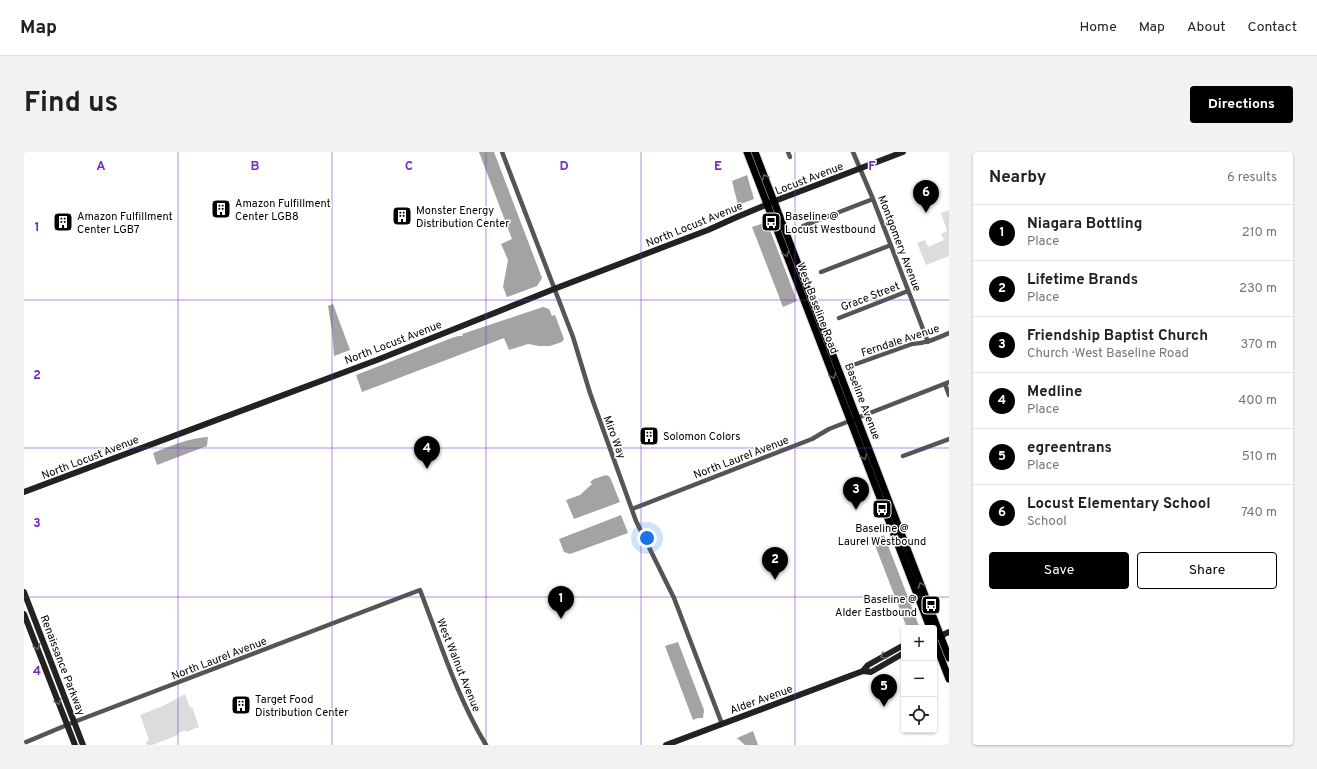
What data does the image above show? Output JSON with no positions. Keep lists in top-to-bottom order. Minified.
{"streets":{"main road":["West Baseline Road","Baseline Avenue"],"street":["Locust Avenue","North Locust Avenue","Montgomery Avenue","Grace Street","Ferndale Avenue","Miro Way","North Laurel Avenue","Renaissance Parkway","West Walnut Avenue","Alder Avenue"]},"crossings":[["Locust Avenue","North Locust Avenue"],["Locust Avenue","Montgomery Avenue"],["Locust Avenue","West Baseline Road"],["Locust Avenue","Baseline Avenue"],["North Locust Avenue","West Baseline Road"],["North Locust Avenue","Miro Way"],["Montgomery Avenue","Grace Street"],["Montgomery Avenue","Ferndale Avenue"],["West Baseline Road","Baseline Avenue"],["West Baseline Road","North Laurel Avenue"],["Baseline Avenue","North Laurel Avenue"],["Miro Way","North Laurel Avenue"],["Miro Way","Alder Avenue"],["North Laurel Avenue","Renaissance Parkway"],["North Laurel Avenue","West Walnut Avenue"]],"one_way":["West Baseline Road","Baseline Avenue"],"places":{"building":["Amazon Fulfillment Center LGB8","Monster Energy Distribution Center","Amazon Fulfillment Center LGB7","Solomon Colors","Target Food Distribution Center"],"bus stop":["Baseline @ Locust Westbound","Baseline @ Laurel Westbound","Baseline @ Alder Eastbound"]},"page":{"header":"Map","nav":["Home","Map","About","Contact"],"title":"Find us","buttons":["Directions",["Save","Share"]],"heading":["Nearby","6 results"],"pins":["6","4","3","2","1","5"],"list":[{"mark":"1","name":"Niagara Bottling","note":"Place","value":"210 m"},{"mark":"2","name":"Lifetime Brands","note":"Place","value":"230 m"},{"mark":"3","name":"Friendship Baptist Church","note":"Church · West Baseline Road","value":"370 m"},{"mark":"4","name":"Medline","note":"Place","value":"400 m"},{"mark":"5","name":"egreentrans","note":"Place","value":"510 m"},{"mark":"6","name":"Locust Elementary School","note":"School","value":"740 m"}],"map_buttons":["+","−"]},"grid":{"columns":["A","B","C","D","E","F"],"rows":["1","2","3","4"]}}
